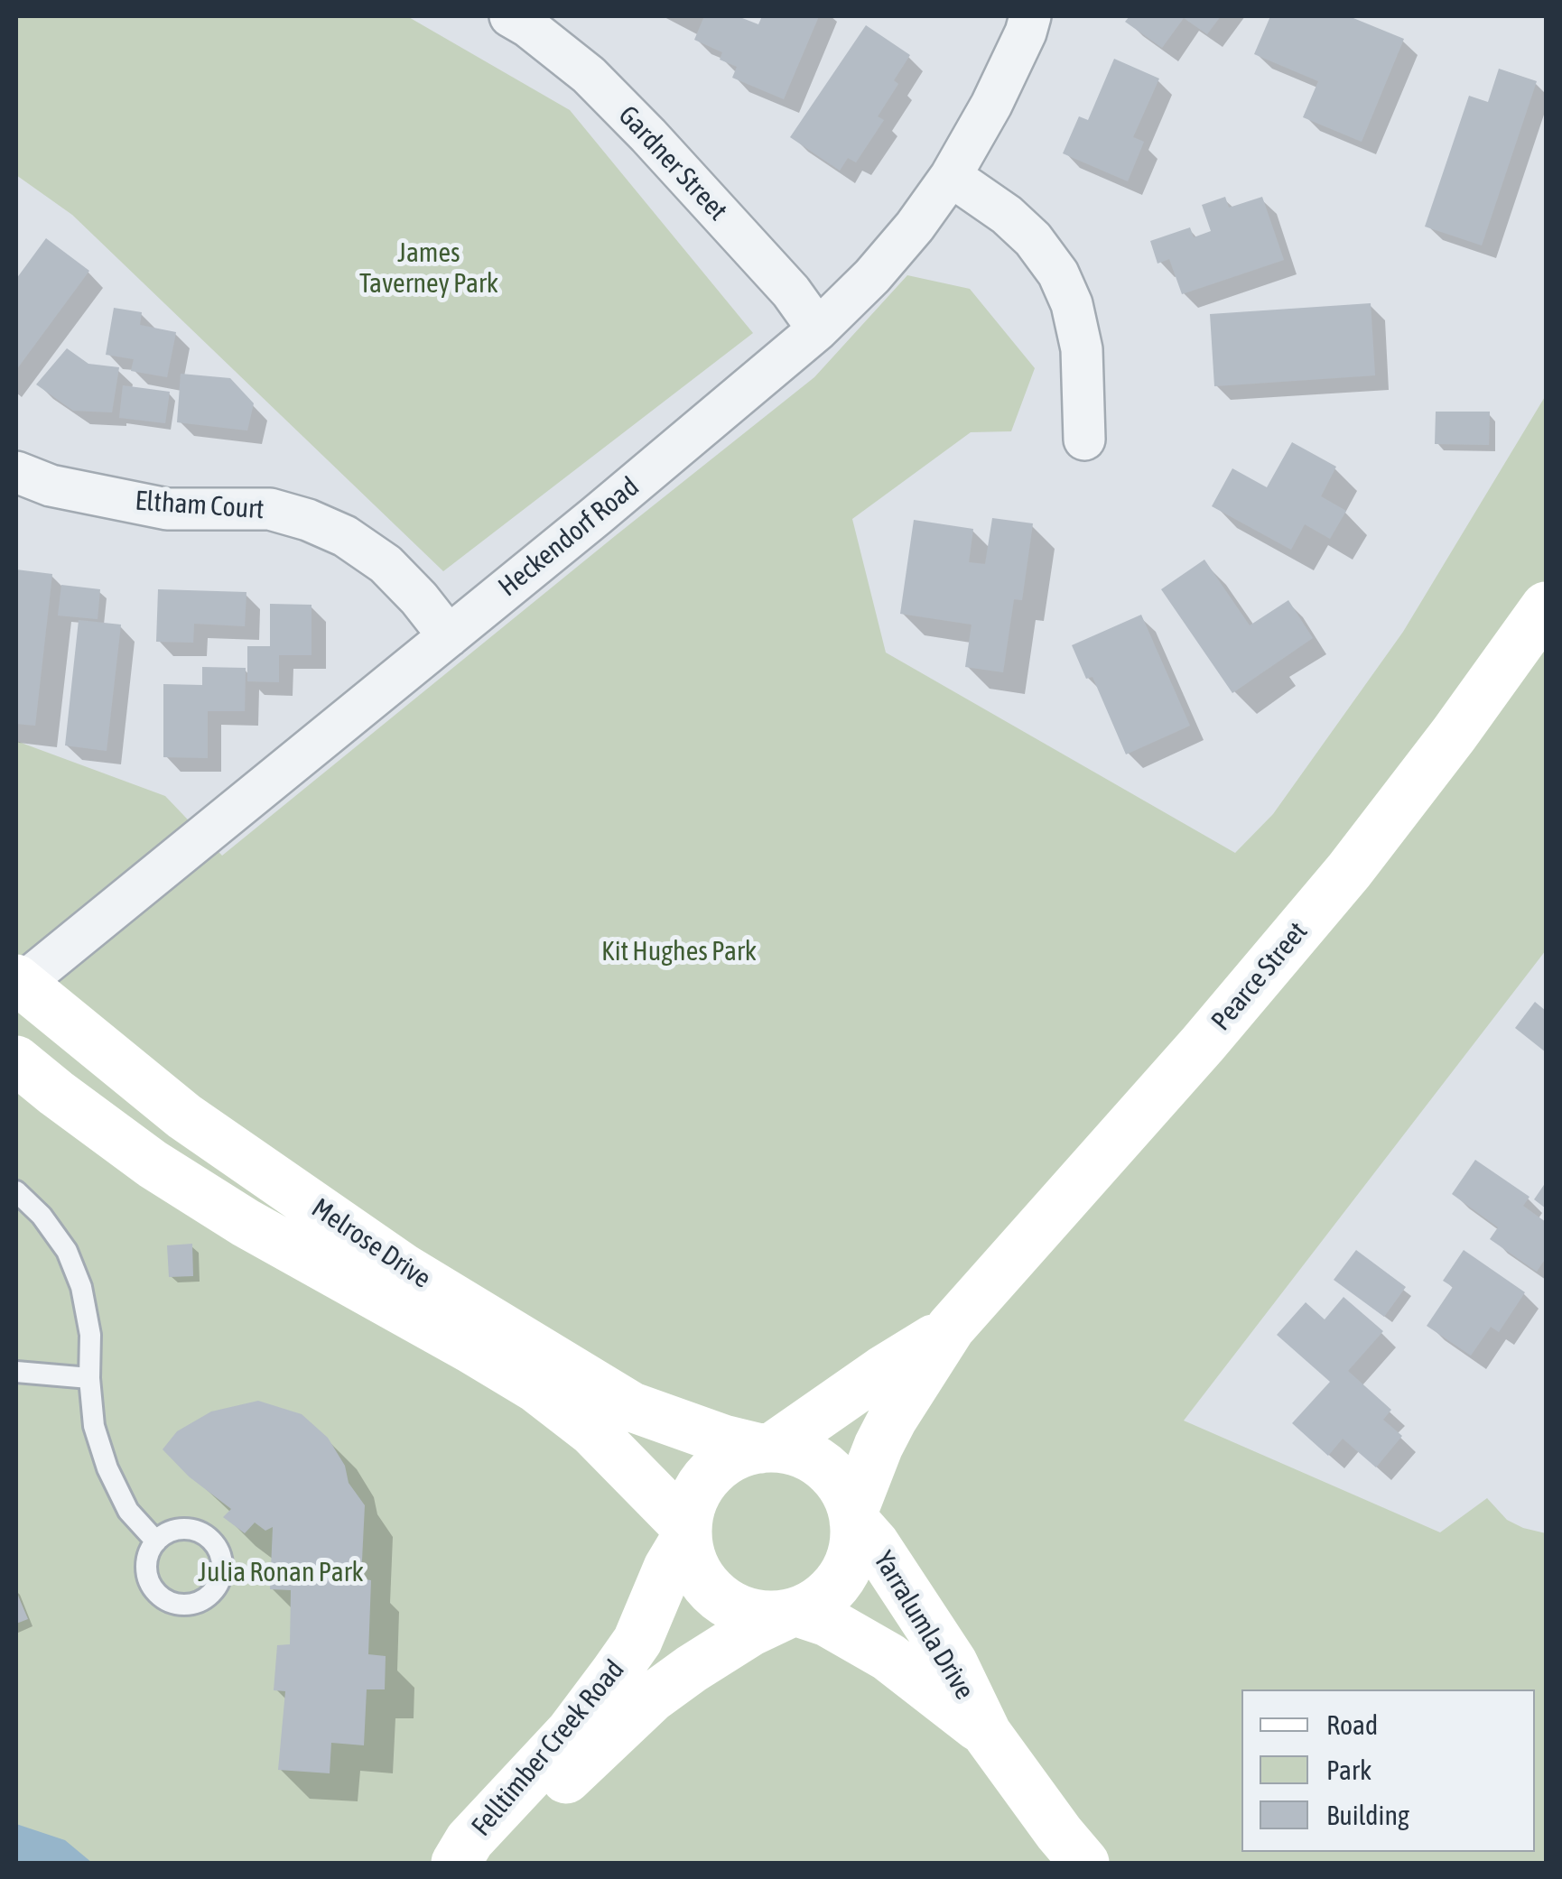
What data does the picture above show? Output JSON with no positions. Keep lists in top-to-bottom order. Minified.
{"streets":{"main road":["Pearce Street","Melrose Drive","Yarralumla Drive","Felltimber Creek Road"],"street":["Gardner Street","Eltham Court","Heckendorf Road"]},"crossings":[["Gardner Street","Heckendorf Road"],["Eltham Court","Heckendorf Road"],["Heckendorf Road","Melrose Drive"],["Pearce Street","Melrose Drive"],["Pearce Street","Yarralumla Drive"],["Pearce Street","Felltimber Creek Road"],["Melrose Drive","Yarralumla Drive"],["Melrose Drive","Felltimber Creek Road"],["Yarralumla Drive","Felltimber Creek Road"]],"parks":["James Taverney Park","Kit Hughes Park","Julia Ronan Park"],"legend":["Road","Park","Building"]}
